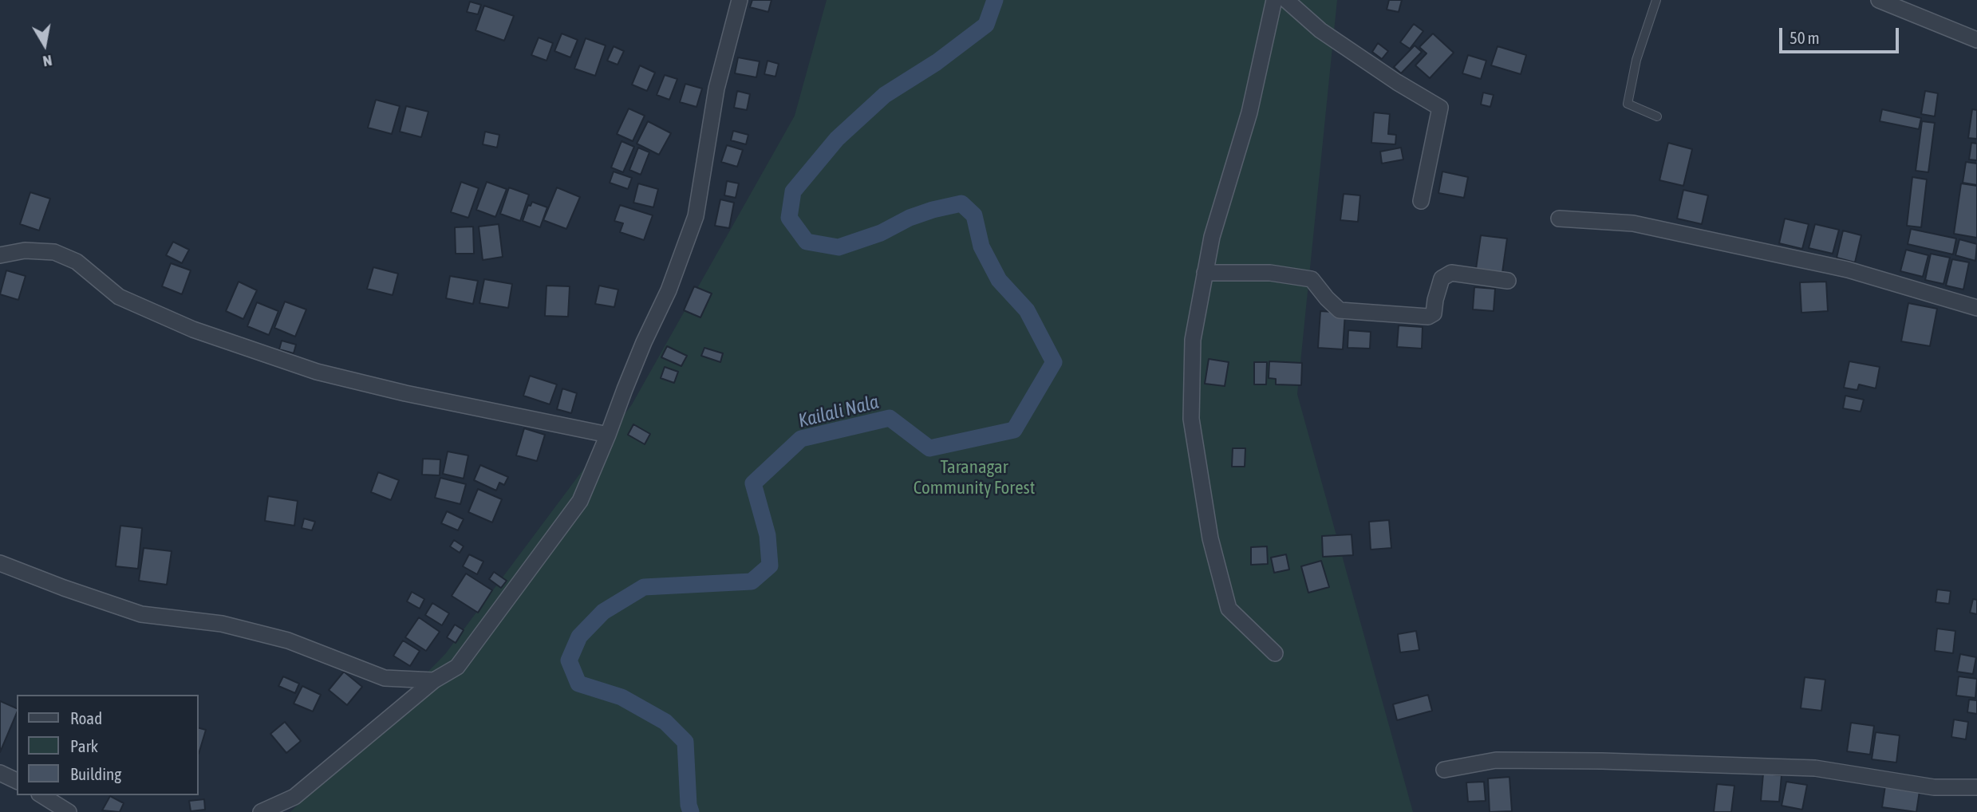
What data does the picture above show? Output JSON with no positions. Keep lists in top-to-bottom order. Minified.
{"water":["Kailali Nala"],"parks":["Taranagar Community Forest"],"legend":["Road","Park","Building"],"scale_bar":"50 m","north":"bottom"}
